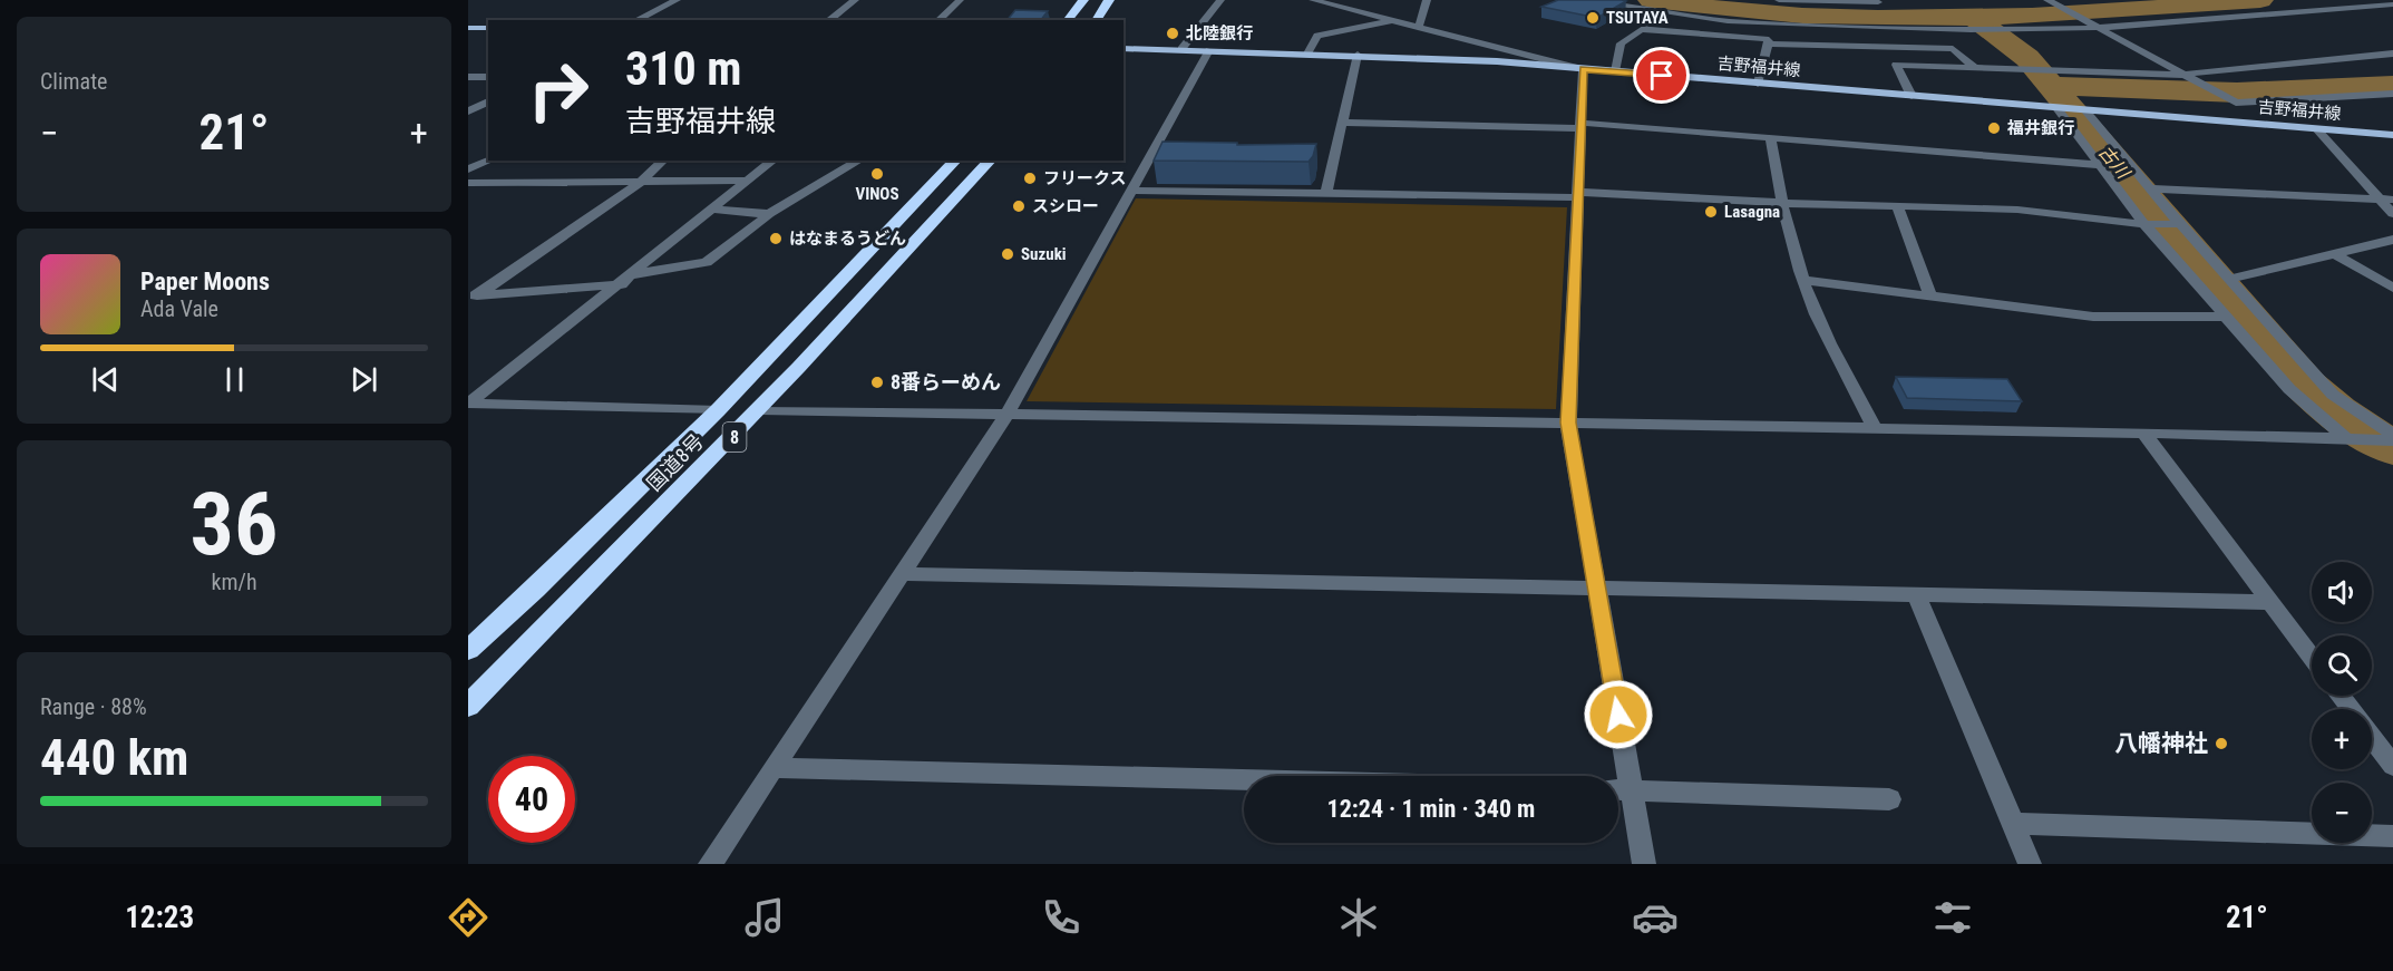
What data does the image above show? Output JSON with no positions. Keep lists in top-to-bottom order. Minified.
{"streets":{"highway":["8","国道8号"],"main road":["吉野福井線"]},"water":["古川"],"places":["TSUTAYA","北陸銀行","福井銀行","VINOS","フリークス","スシロー","Lasagna","はなまるうどん","Suzuki","8番らーめん","八幡神社"],"page":{"tile":["Climate",["36","km/h"],["Range · 88%","440 km"]],"turn":["310 m","吉野福井線"],"heat":["−","21°","+"],"song":["Paper Moons","Ada Vale"],"map_buttons":["+","−"],"limit":"40","trip":"12:24 · 1 min · 340 m","tabs":["12:23","21°"]}}
